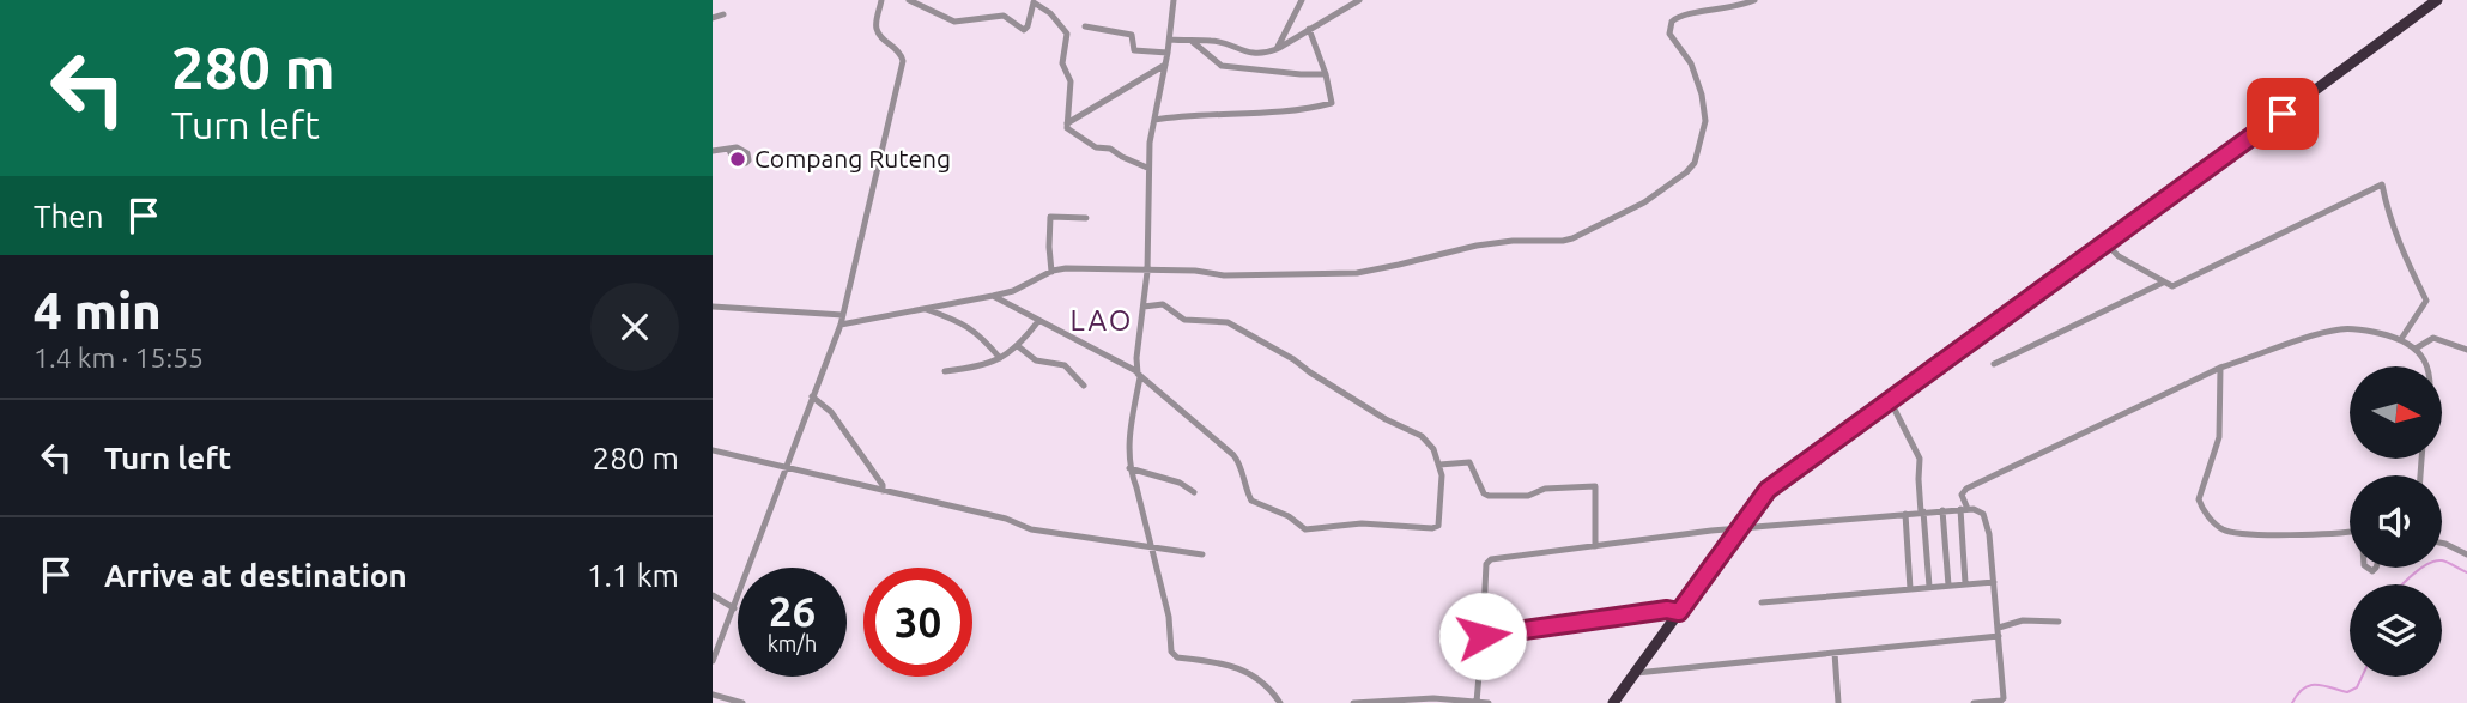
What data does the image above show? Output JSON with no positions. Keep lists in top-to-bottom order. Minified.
{"districts":["LAO"],"places":["Compang Ruteng"],"north":"right","page":{"turn":["280 m","Turn left"],"then":"Then","heading":["4 min","1.4 km · 15:55"],"list":[{"name":"Turn left","value":"280 m"},{"name":"Arrive at destination","value":"1.1 km"}],"speed":"26 km/h","limit":"30"}}
